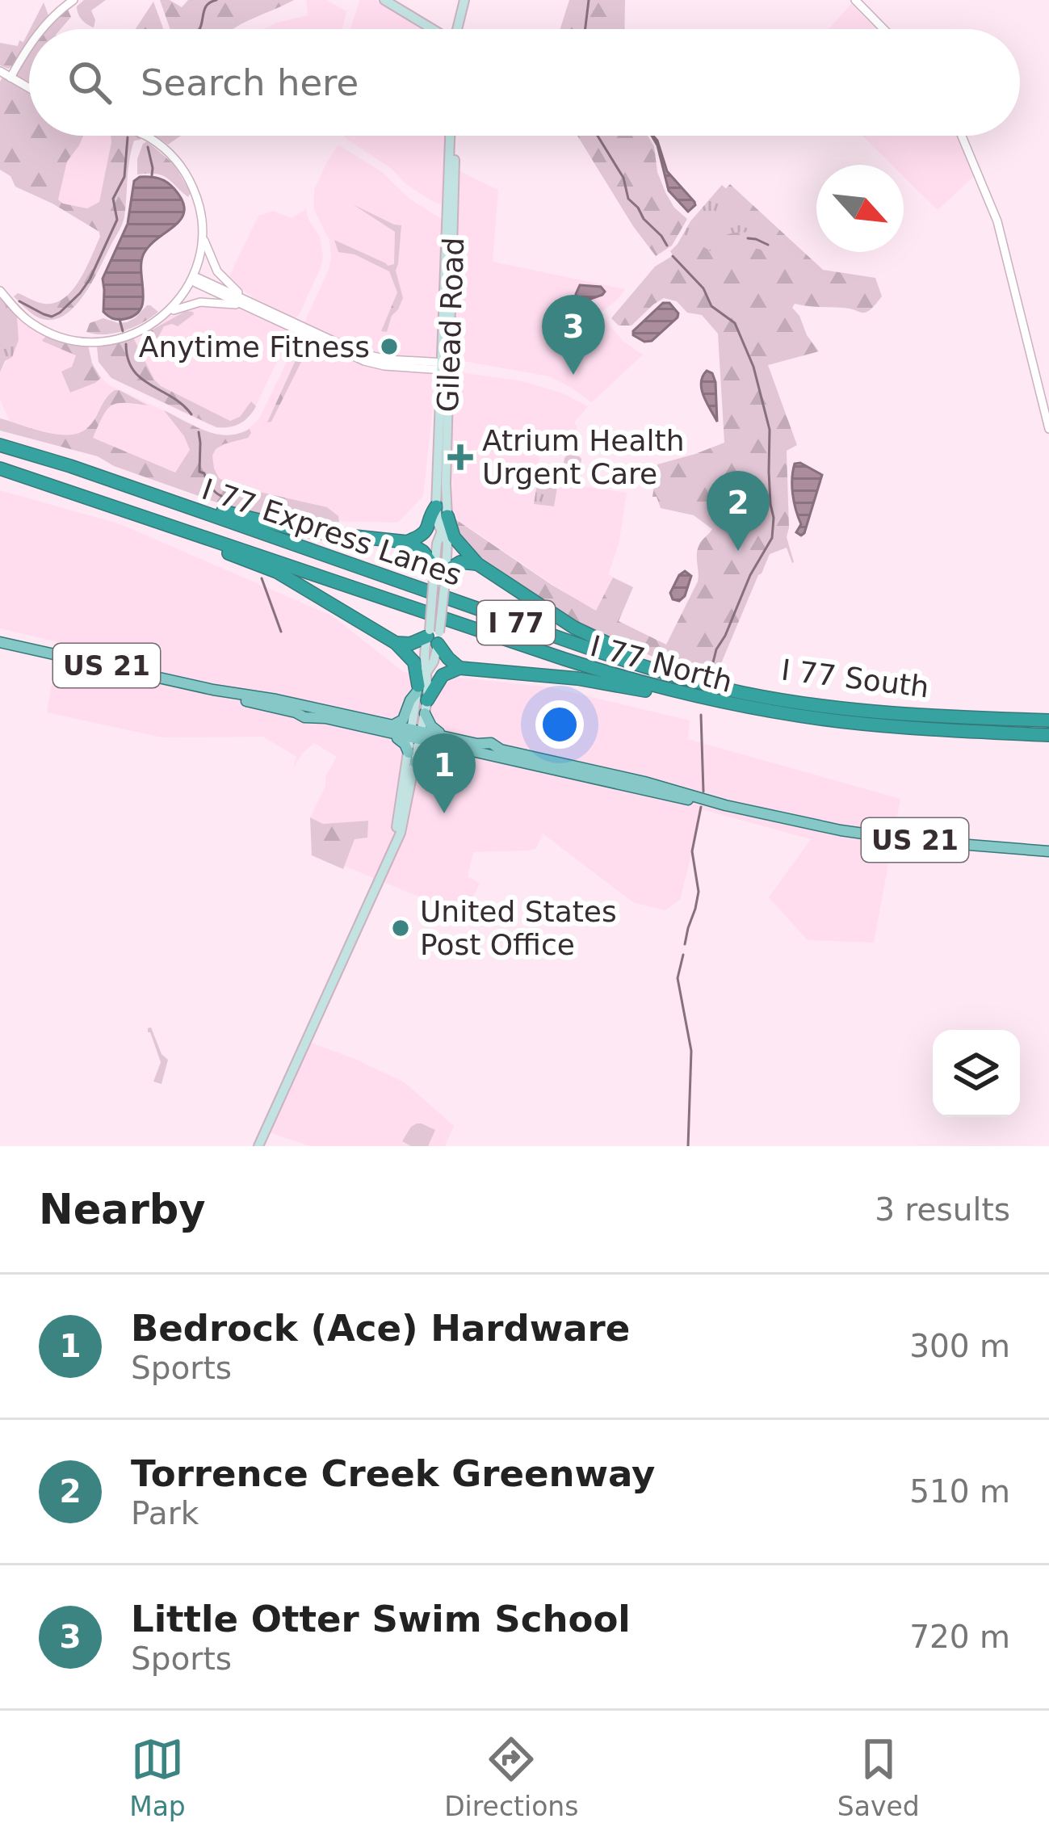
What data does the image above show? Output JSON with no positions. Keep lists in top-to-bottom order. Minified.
{"streets":{"highway":["I 77 Express Lanes","I 77","I 77 North","I 77 South"],"main road":["Gilead Road","US 21"]},"crossings":[["Gilead Road","US 21"],["I 77 Express Lanes","I 77"],["I 77 Express Lanes","I 77 North"],["I 77 Express Lanes","I 77 South"],["I 77","I 77 South"]],"places":{"other":["Anytime Fitness","United States Post Office"],"health":["Atrium Health Urgent Care"]},"north":"bottom right","page":{"search":"Search here","pins":["3","2","1"],"heading":["Nearby","3 results"],"list":[{"mark":"1","name":"Bedrock (Ace) Hardware","note":"Sports","value":"300 m"},{"mark":"2","name":"Torrence Creek Greenway","note":"Park","value":"510 m"},{"mark":"3","name":"Little Otter Swim School","note":"Sports","value":"720 m"}],"nav":["Map","Directions","Saved"]}}
